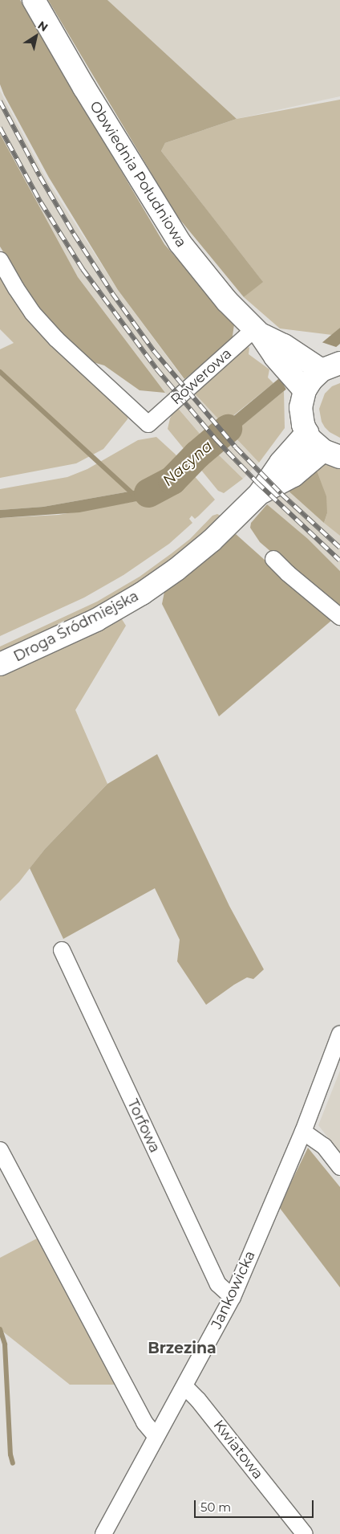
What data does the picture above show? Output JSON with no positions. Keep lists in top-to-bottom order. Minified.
{"streets":{"main road":["Obwiednia Południowa","Droga Śródmiejska"],"street":["Rowerowa","Torfowa","Jankowicka","Kwiatowa"]},"crossings":[["Obwiednia Południowa","Rowerowa"],["Torfowa","Jankowicka"],["Jankowicka","Kwiatowa"]],"districts":["Brzezina"],"water":["Nacyna"],"scale_bar":"50 m","north":"top right"}
